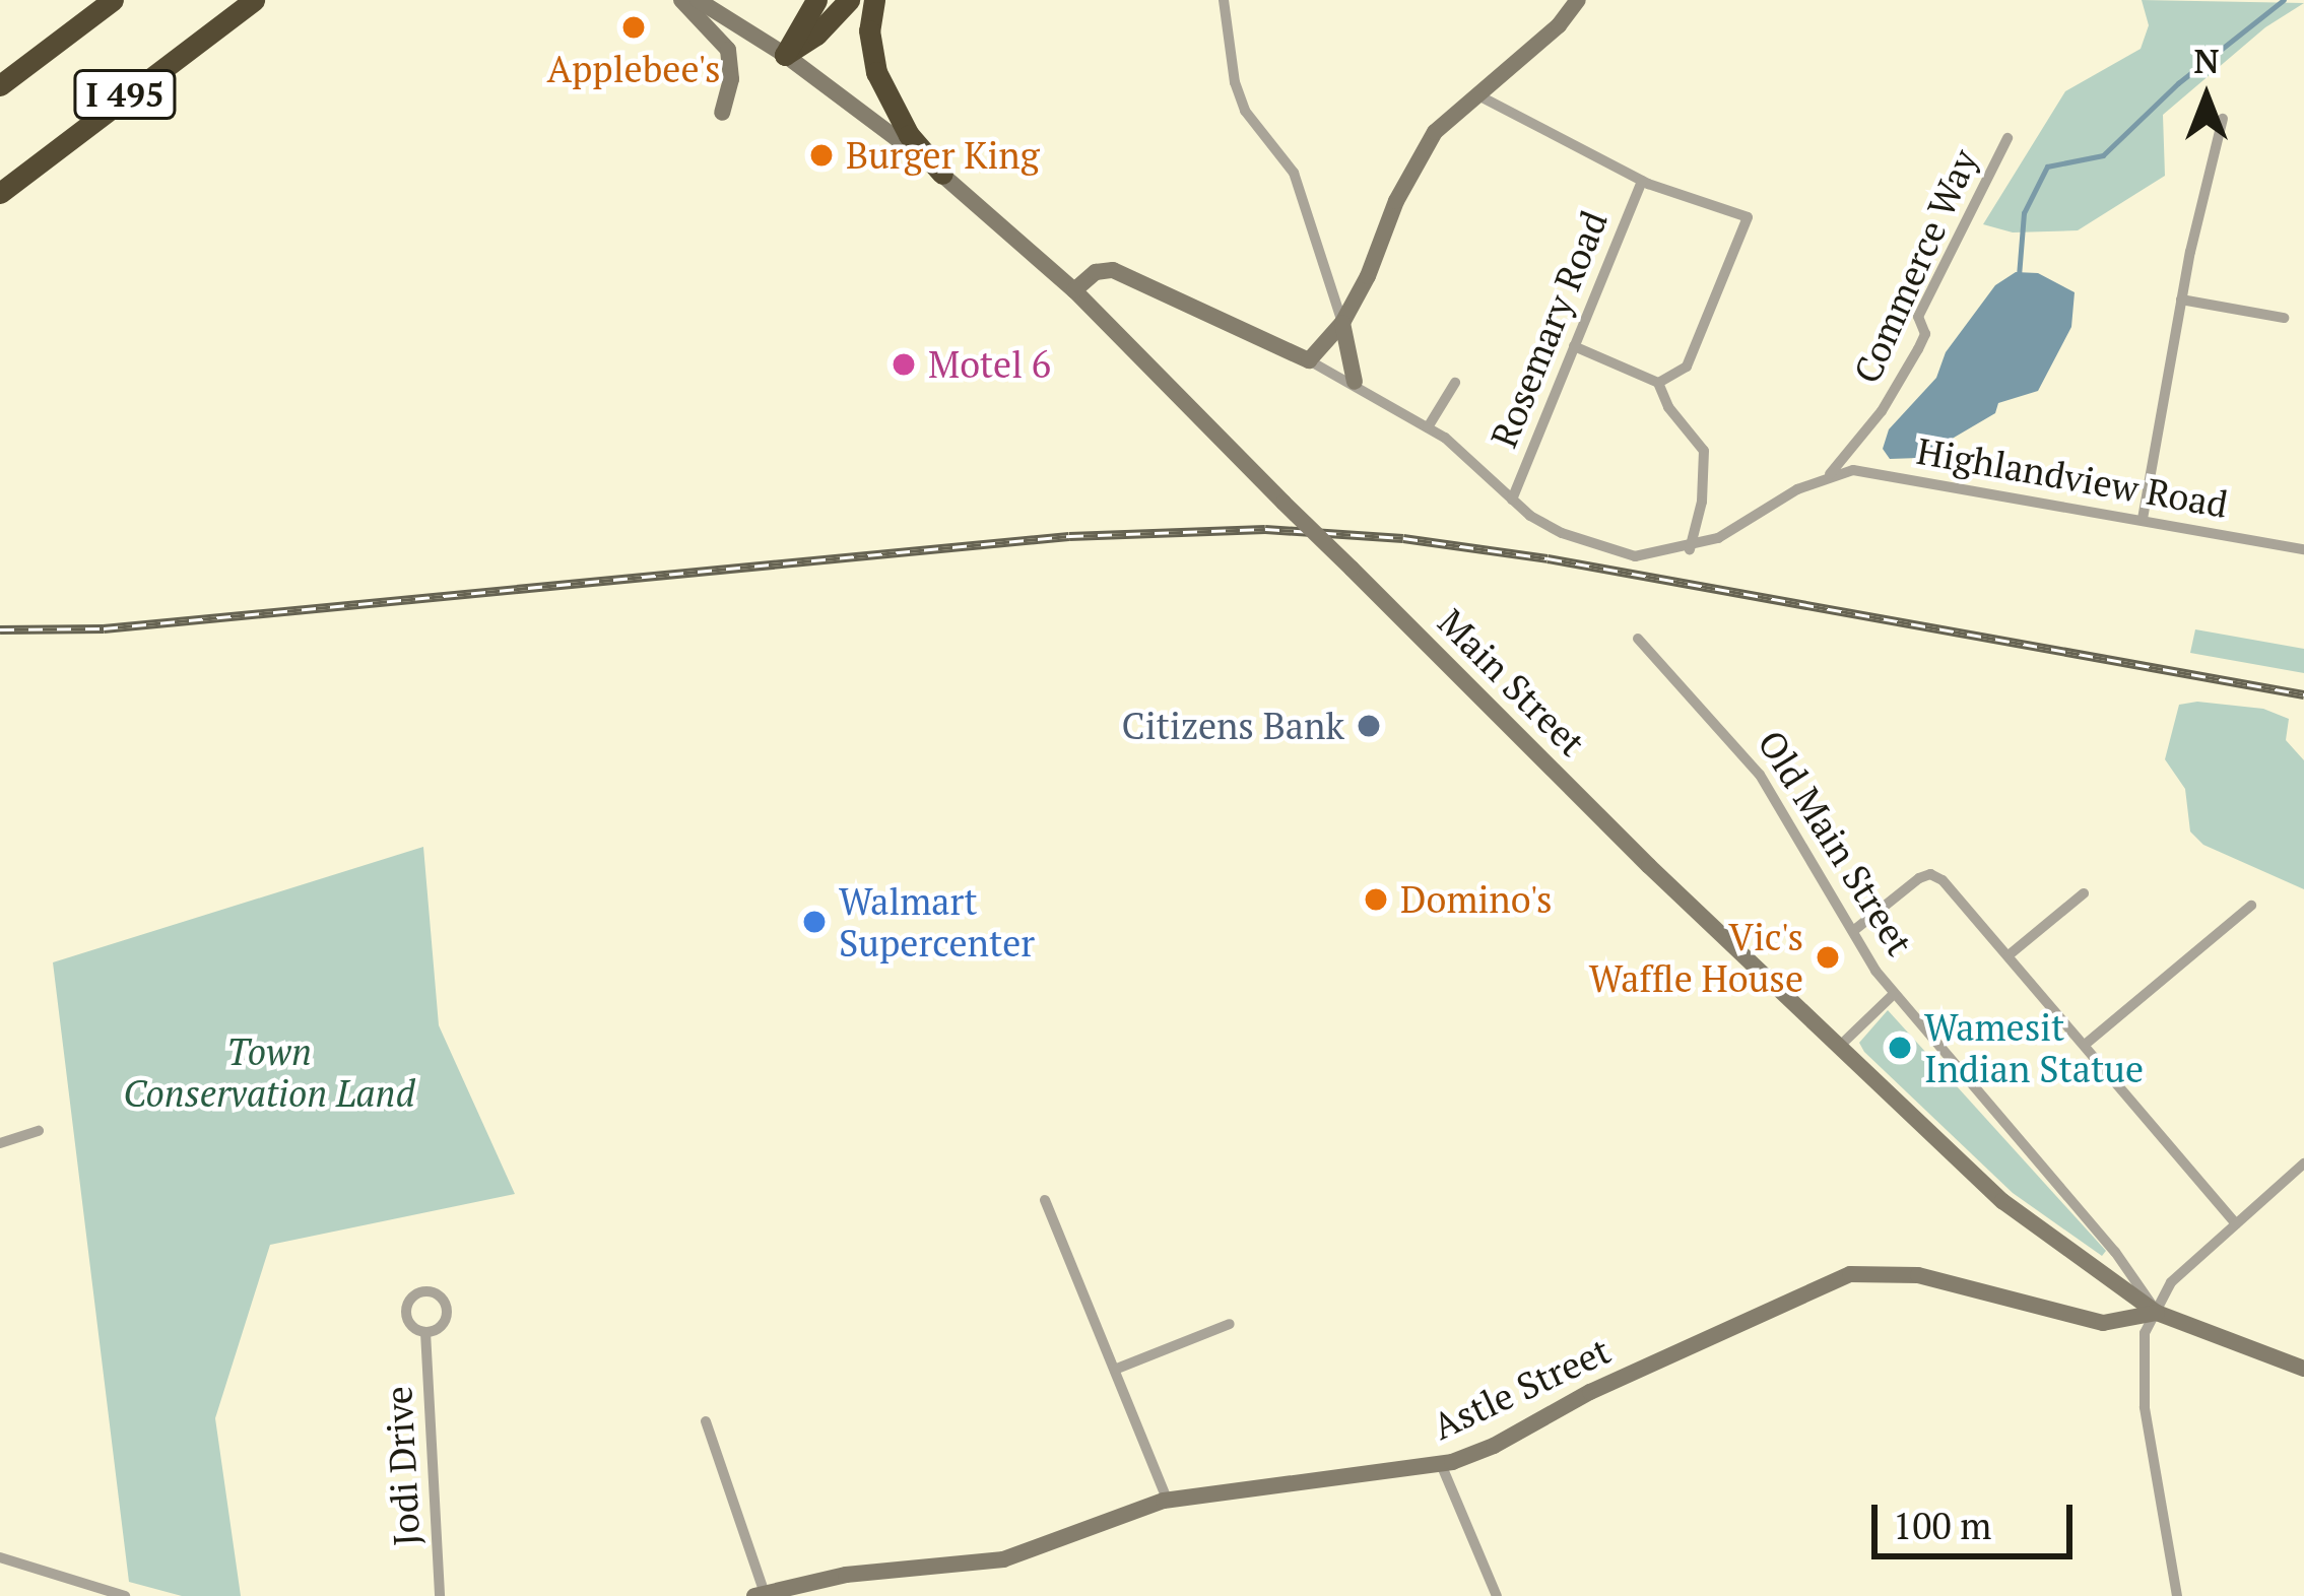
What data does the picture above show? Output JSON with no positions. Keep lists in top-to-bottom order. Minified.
{"streets":{"highway":["I 495"],"main road":["Main Street","Astle Street"],"street":["Commerce Way","Rosemary Road","Highlandview Road","Old Main Street","Jodi Drive"]},"crossings":[["Commerce Way","Highlandview Road"],["Main Street","Old Main Street"],["Main Street","Astle Street"],["Old Main Street","Astle Street"]],"parks":["Town Conservation Land"],"places":["Applebee's","Burger King","Motel 6","Citizens Bank","Domino's","Walmart Supercenter","Vic's Waffle House","Wamesit Indian Statue"],"scale_bar":"100 m","north":"top"}
